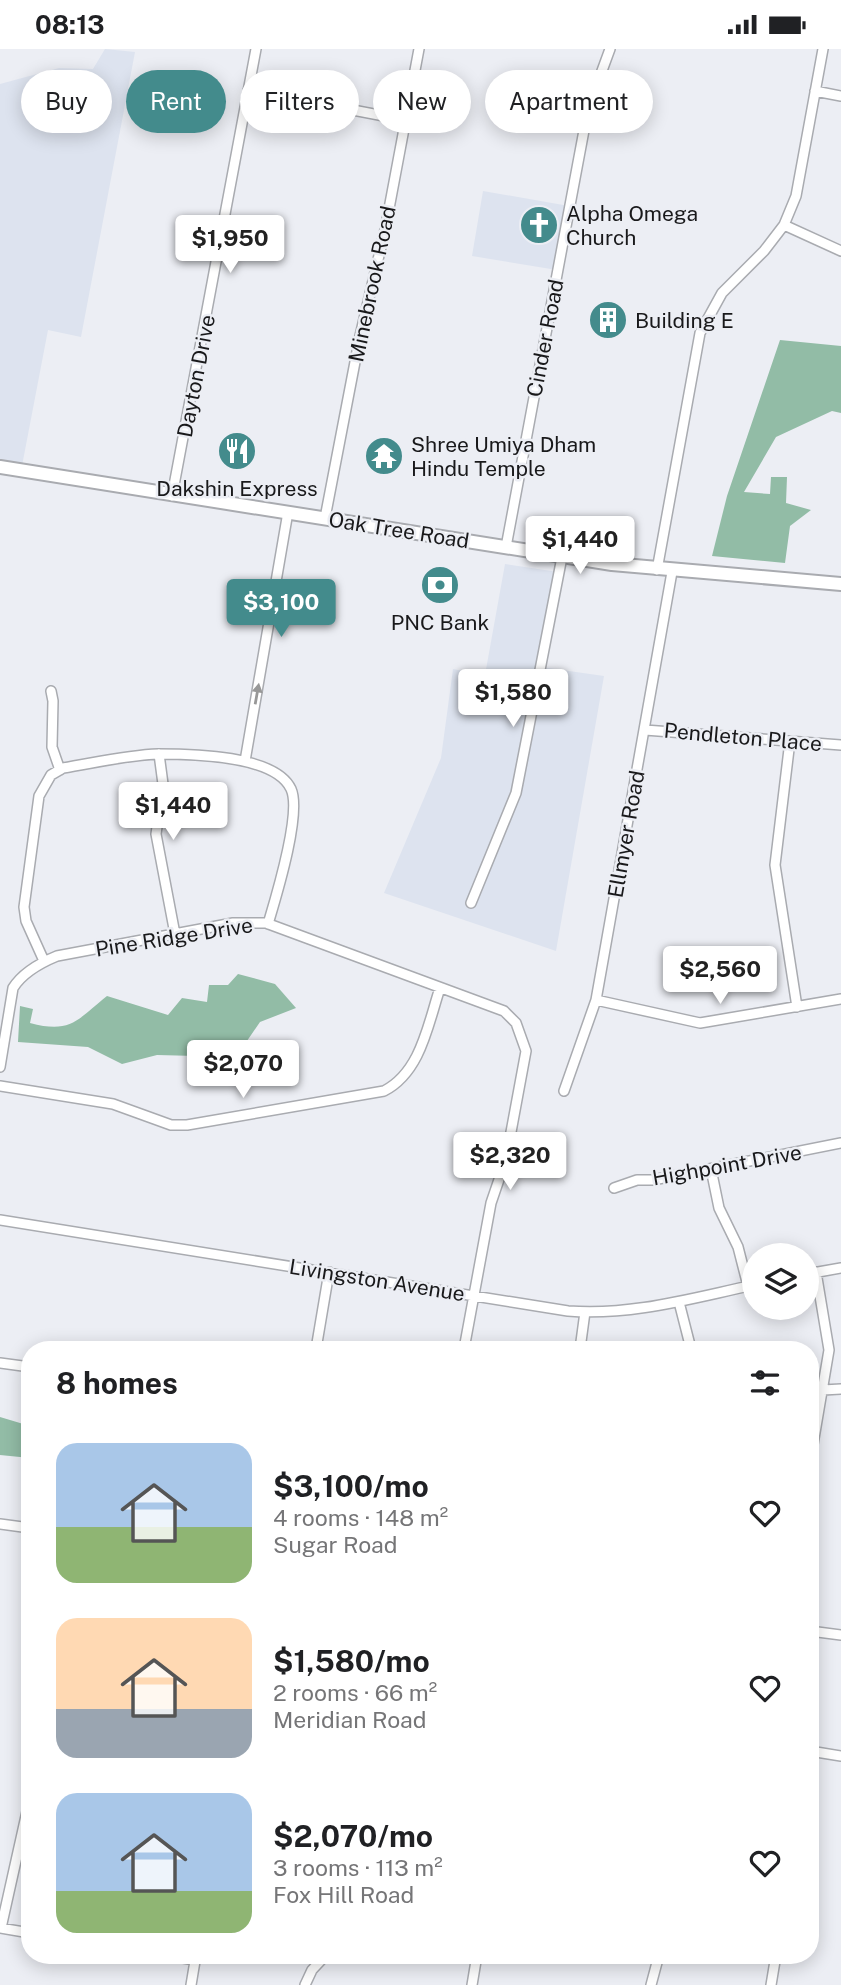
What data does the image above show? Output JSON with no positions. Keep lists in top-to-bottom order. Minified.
{"streets":{"main road":["Oak Tree Road"],"street":["Minebrook Road","Cinder Road","Dayton Drive","Pendleton Place","Ellmyer Road","Pine Ridge Drive","Highpoint Drive","Livingston Avenue"]},"crossings":[["Minebrook Road","Oak Tree Road"],["Cinder Road","Oak Tree Road"],["Dayton Drive","Oak Tree Road"],["Oak Tree Road","Ellmyer Road"],["Pendleton Place","Ellmyer Road"],["Pine Ridge Drive","Livingston Avenue"]],"places":{"church":["Alpha Omega Church"],"building":["Building E"],"restaurant":["Dakshin Express"],"temple":["Shree Umiya Dham Hindu Temple"],"bank":["PNC Bank"]},"page":{"status":"08:13","chip":["Buy","Rent","Filters","New","Apartment"],"price":["$1,950","$1,440","$3,100","$1,580","$1,440","$2,560","$2,070","$2,320"],"heading":"8 homes","list":[{"name":"$3,100/mo","note":"4 rooms · 148 m² · Sugar Road"},{"name":"$1,580/mo","note":"2 rooms · 66 m² · Meridian Road"},{"name":"$2,070/mo","note":"3 rooms · 113 m² · Fox Hill Road"}]}}
